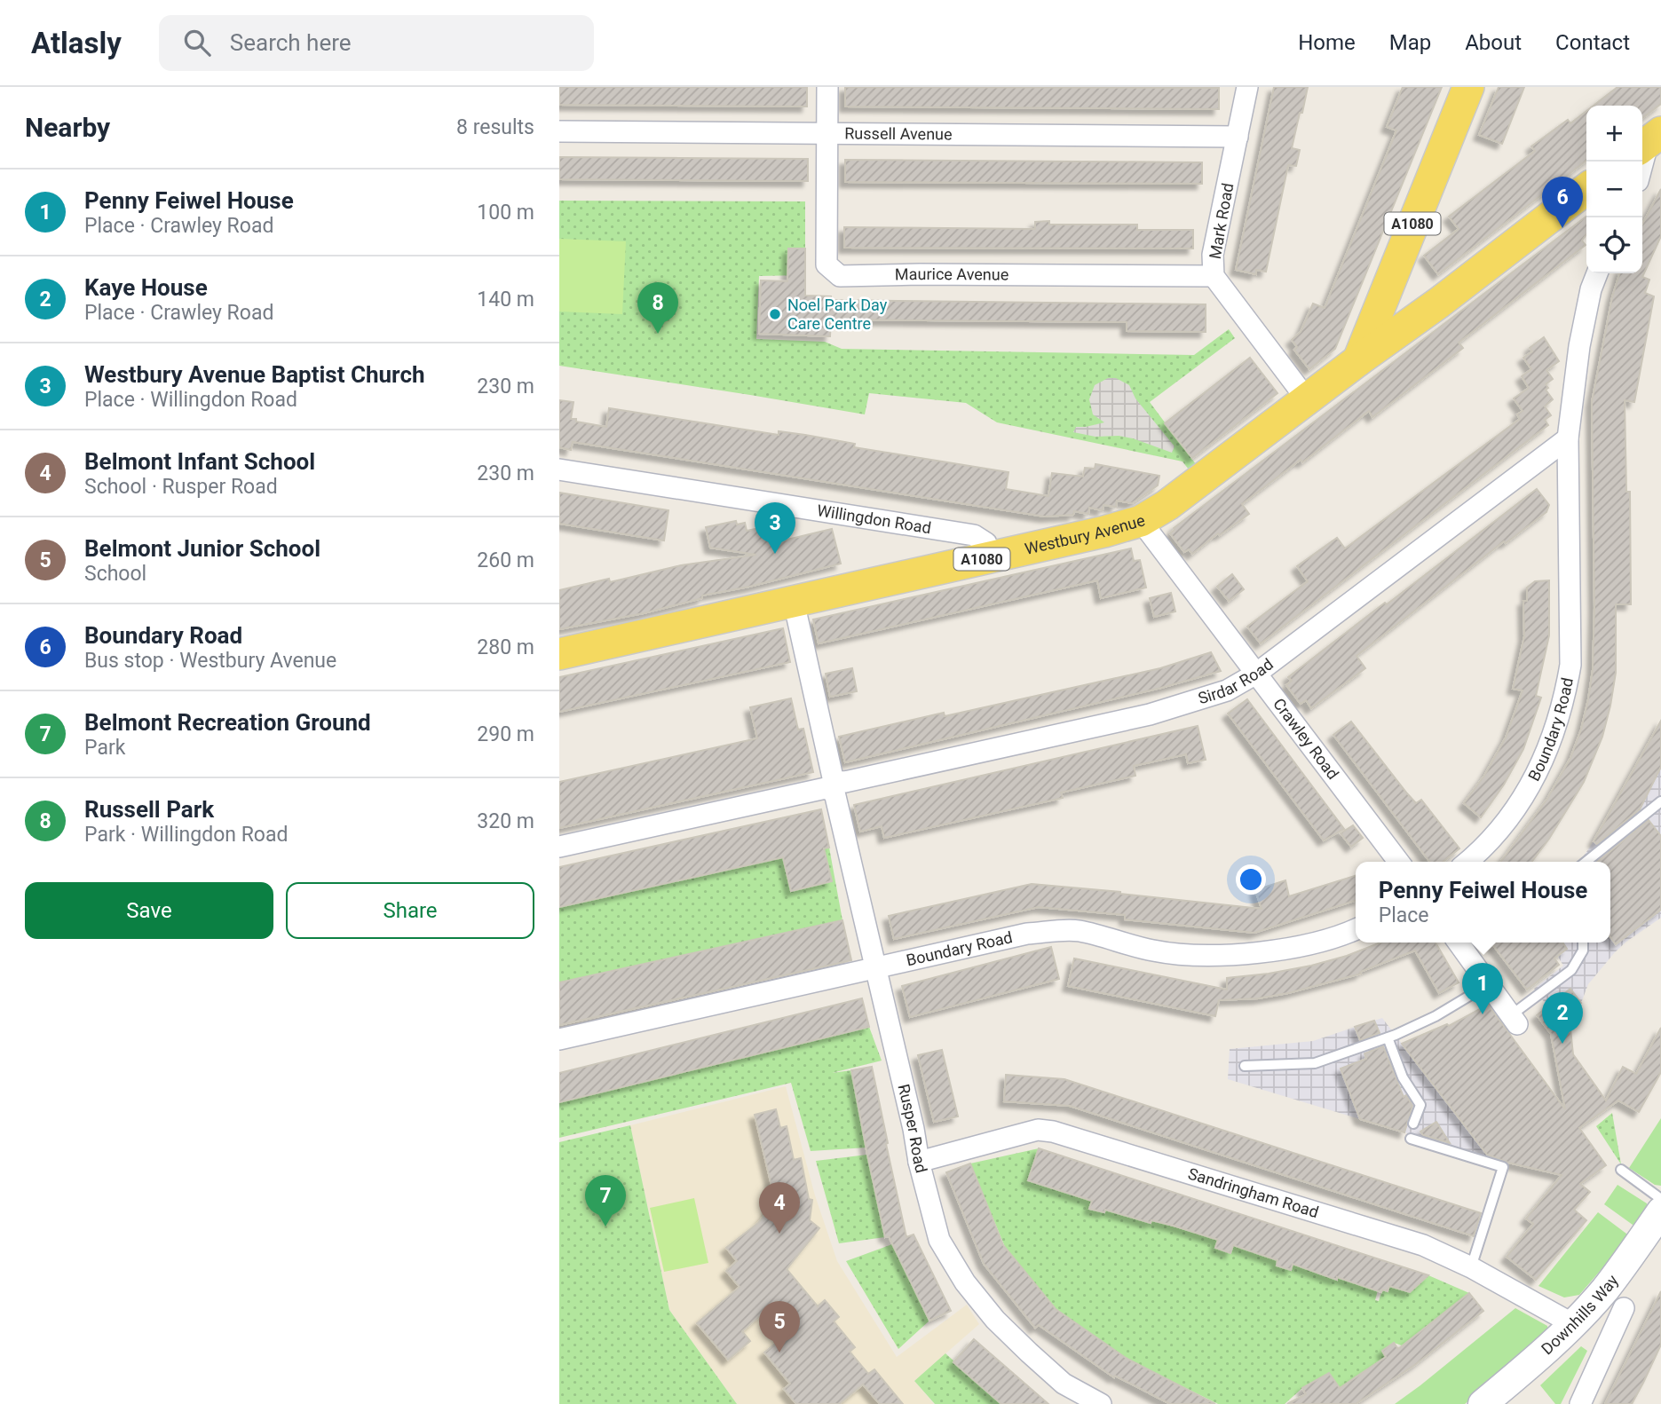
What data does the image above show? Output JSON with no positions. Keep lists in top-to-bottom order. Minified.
{"streets":{"main road":["A1080","Westbury Avenue","Downhills Way"],"street":["Russell Avenue","Mark Road","Maurice Avenue","Willingdon Road","Sirdar Road","Boundary Road","Crawley Road","Rusper Road","Sandringham Road"]},"crossings":[["Russell Avenue","Mark Road"],["Russell Avenue","Maurice Avenue"],["Mark Road","Maurice Avenue"],["Mark Road","Westbury Avenue"],["A1080","Westbury Avenue"],["Willingdon Road","Westbury Avenue"],["Westbury Avenue","Crawley Road"],["Westbury Avenue","Rusper Road"],["Sirdar Road","Boundary Road"],["Sirdar Road","Crawley Road"],["Sirdar Road","Rusper Road"],["Boundary Road","Rusper Road"],["Rusper Road","Sandringham Road"],["Sandringham Road","Downhills Way"]],"places":["Noel Park Day Care Centre"],"page":{"header":"Atlasly","search":"Search here","nav":["Home","Map","About","Contact"],"heading":["Nearby","8 results"],"map_buttons":["+","−"],"list":[{"mark":"1","name":"Penny Feiwel House","note":"Place · Crawley Road","value":"100 m"},{"mark":"2","name":"Kaye House","note":"Place · Crawley Road","value":"140 m"},{"mark":"3","name":"Westbury Avenue Baptist Church","note":"Place · Willingdon Road","value":"230 m"},{"mark":"4","name":"Belmont Infant School","note":"School · Rusper Road","value":"230 m"},{"mark":"5","name":"Belmont Junior School","note":"School","value":"260 m"},{"mark":"6","name":"Boundary Road","note":"Bus stop · Westbury Avenue","value":"280 m"},{"mark":"7","name":"Belmont Recreation Ground","note":"Park","value":"290 m"},{"mark":"8","name":"Russell Park","note":"Park · Willingdon Road","value":"320 m"}],"pins":["6","8","3","1","2","7","4","5"],"popup":["Penny Feiwel House","Place"],"buttons":["Save","Share"]}}
